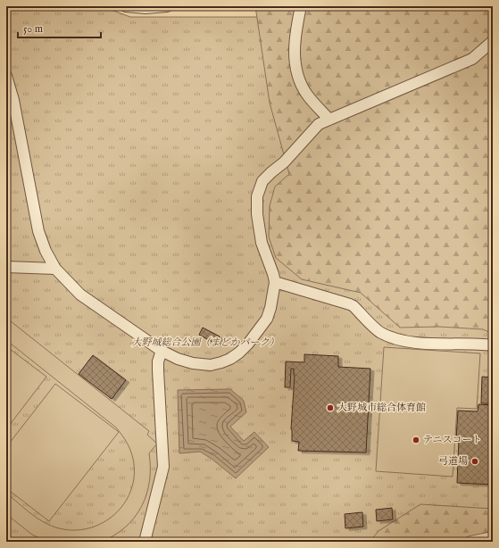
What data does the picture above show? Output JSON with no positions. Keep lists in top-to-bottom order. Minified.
{"parks":["大野城総合公園（まどかパーク）"],"places":["大野城市総合体育館","テニスコート","弓道場"],"scale_bar":"50 m"}
